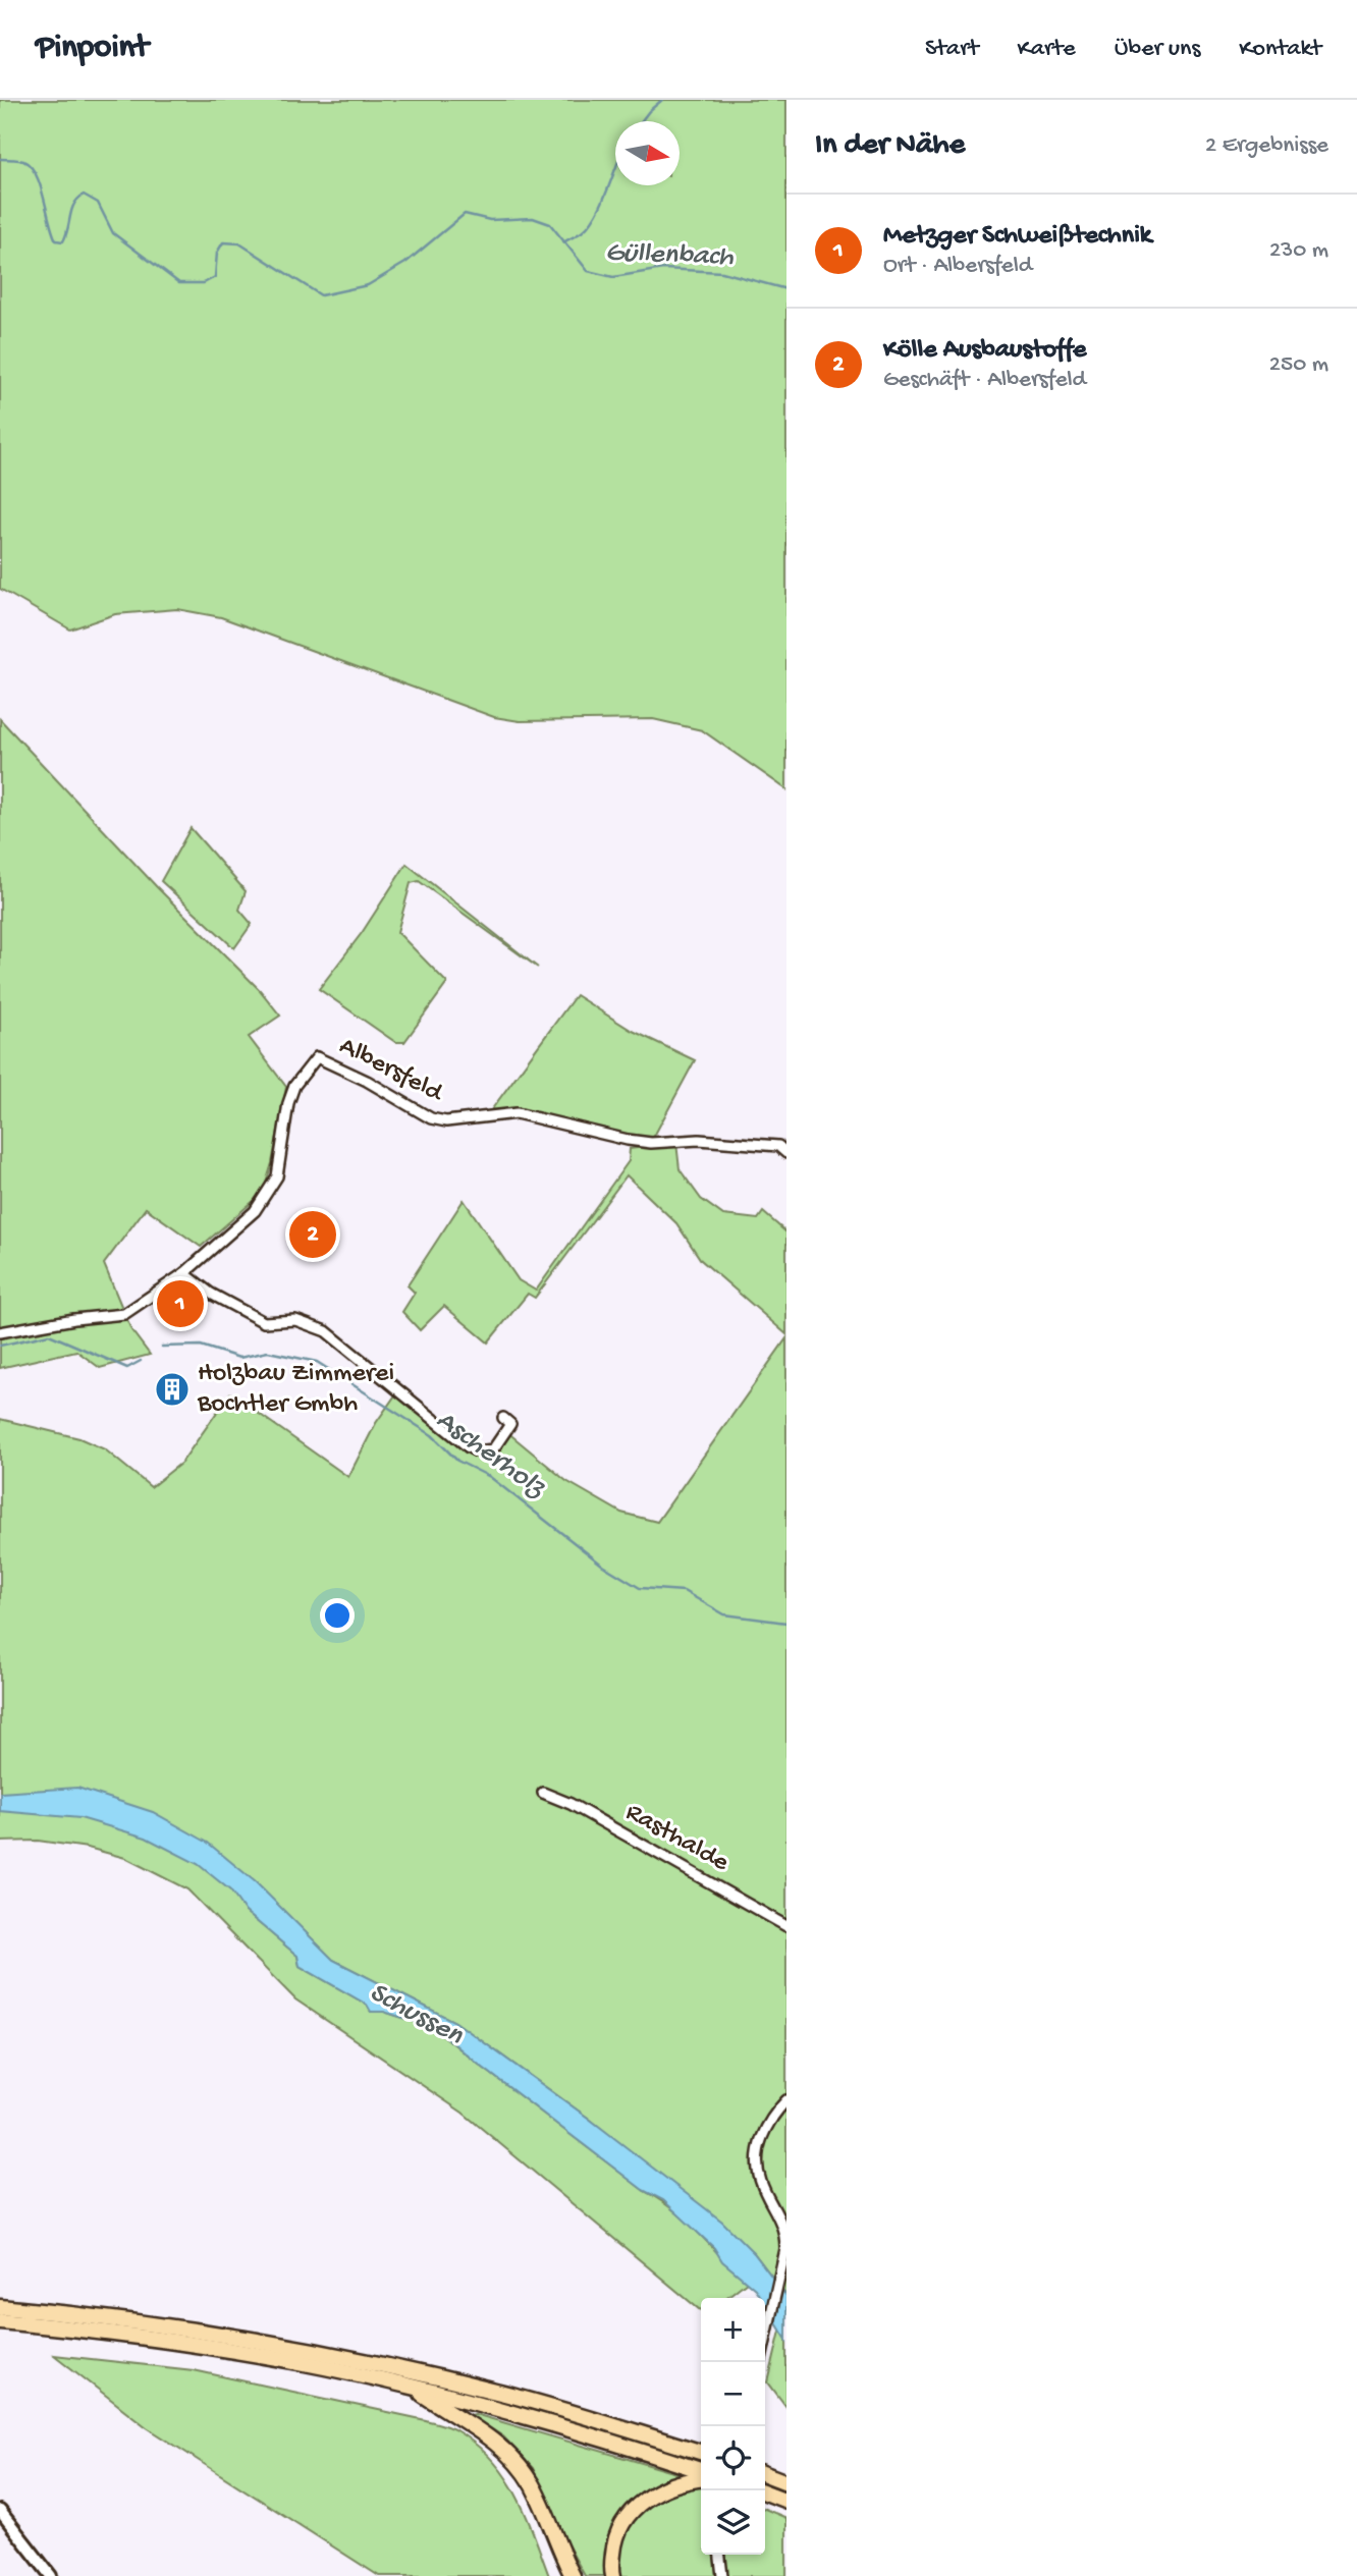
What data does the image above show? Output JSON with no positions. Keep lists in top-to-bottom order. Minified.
{"streets":{"street":["Albersfeld","Rasthalde"]},"water":["Güllenbach","Ascherholz","Schussen"],"places":{"building":["Holzbau Zimmerei Bochtler Gmbh"]},"north":"right","page":{"header":"Pinpoint","nav":["Start","Karte","Über uns","Kontakt"],"heading":["In der Nähe","2 Ergebnisse"],"list":[{"mark":"1","name":"Metzger Schweißtechnik","note":"Ort · Albersfeld","value":"230 m"},{"mark":"2","name":"Kölle Ausbaustoffe","note":"Geschäft · Albersfeld","value":"250 m"}],"pins":["2","1"],"map_buttons":["+","−"]}}
